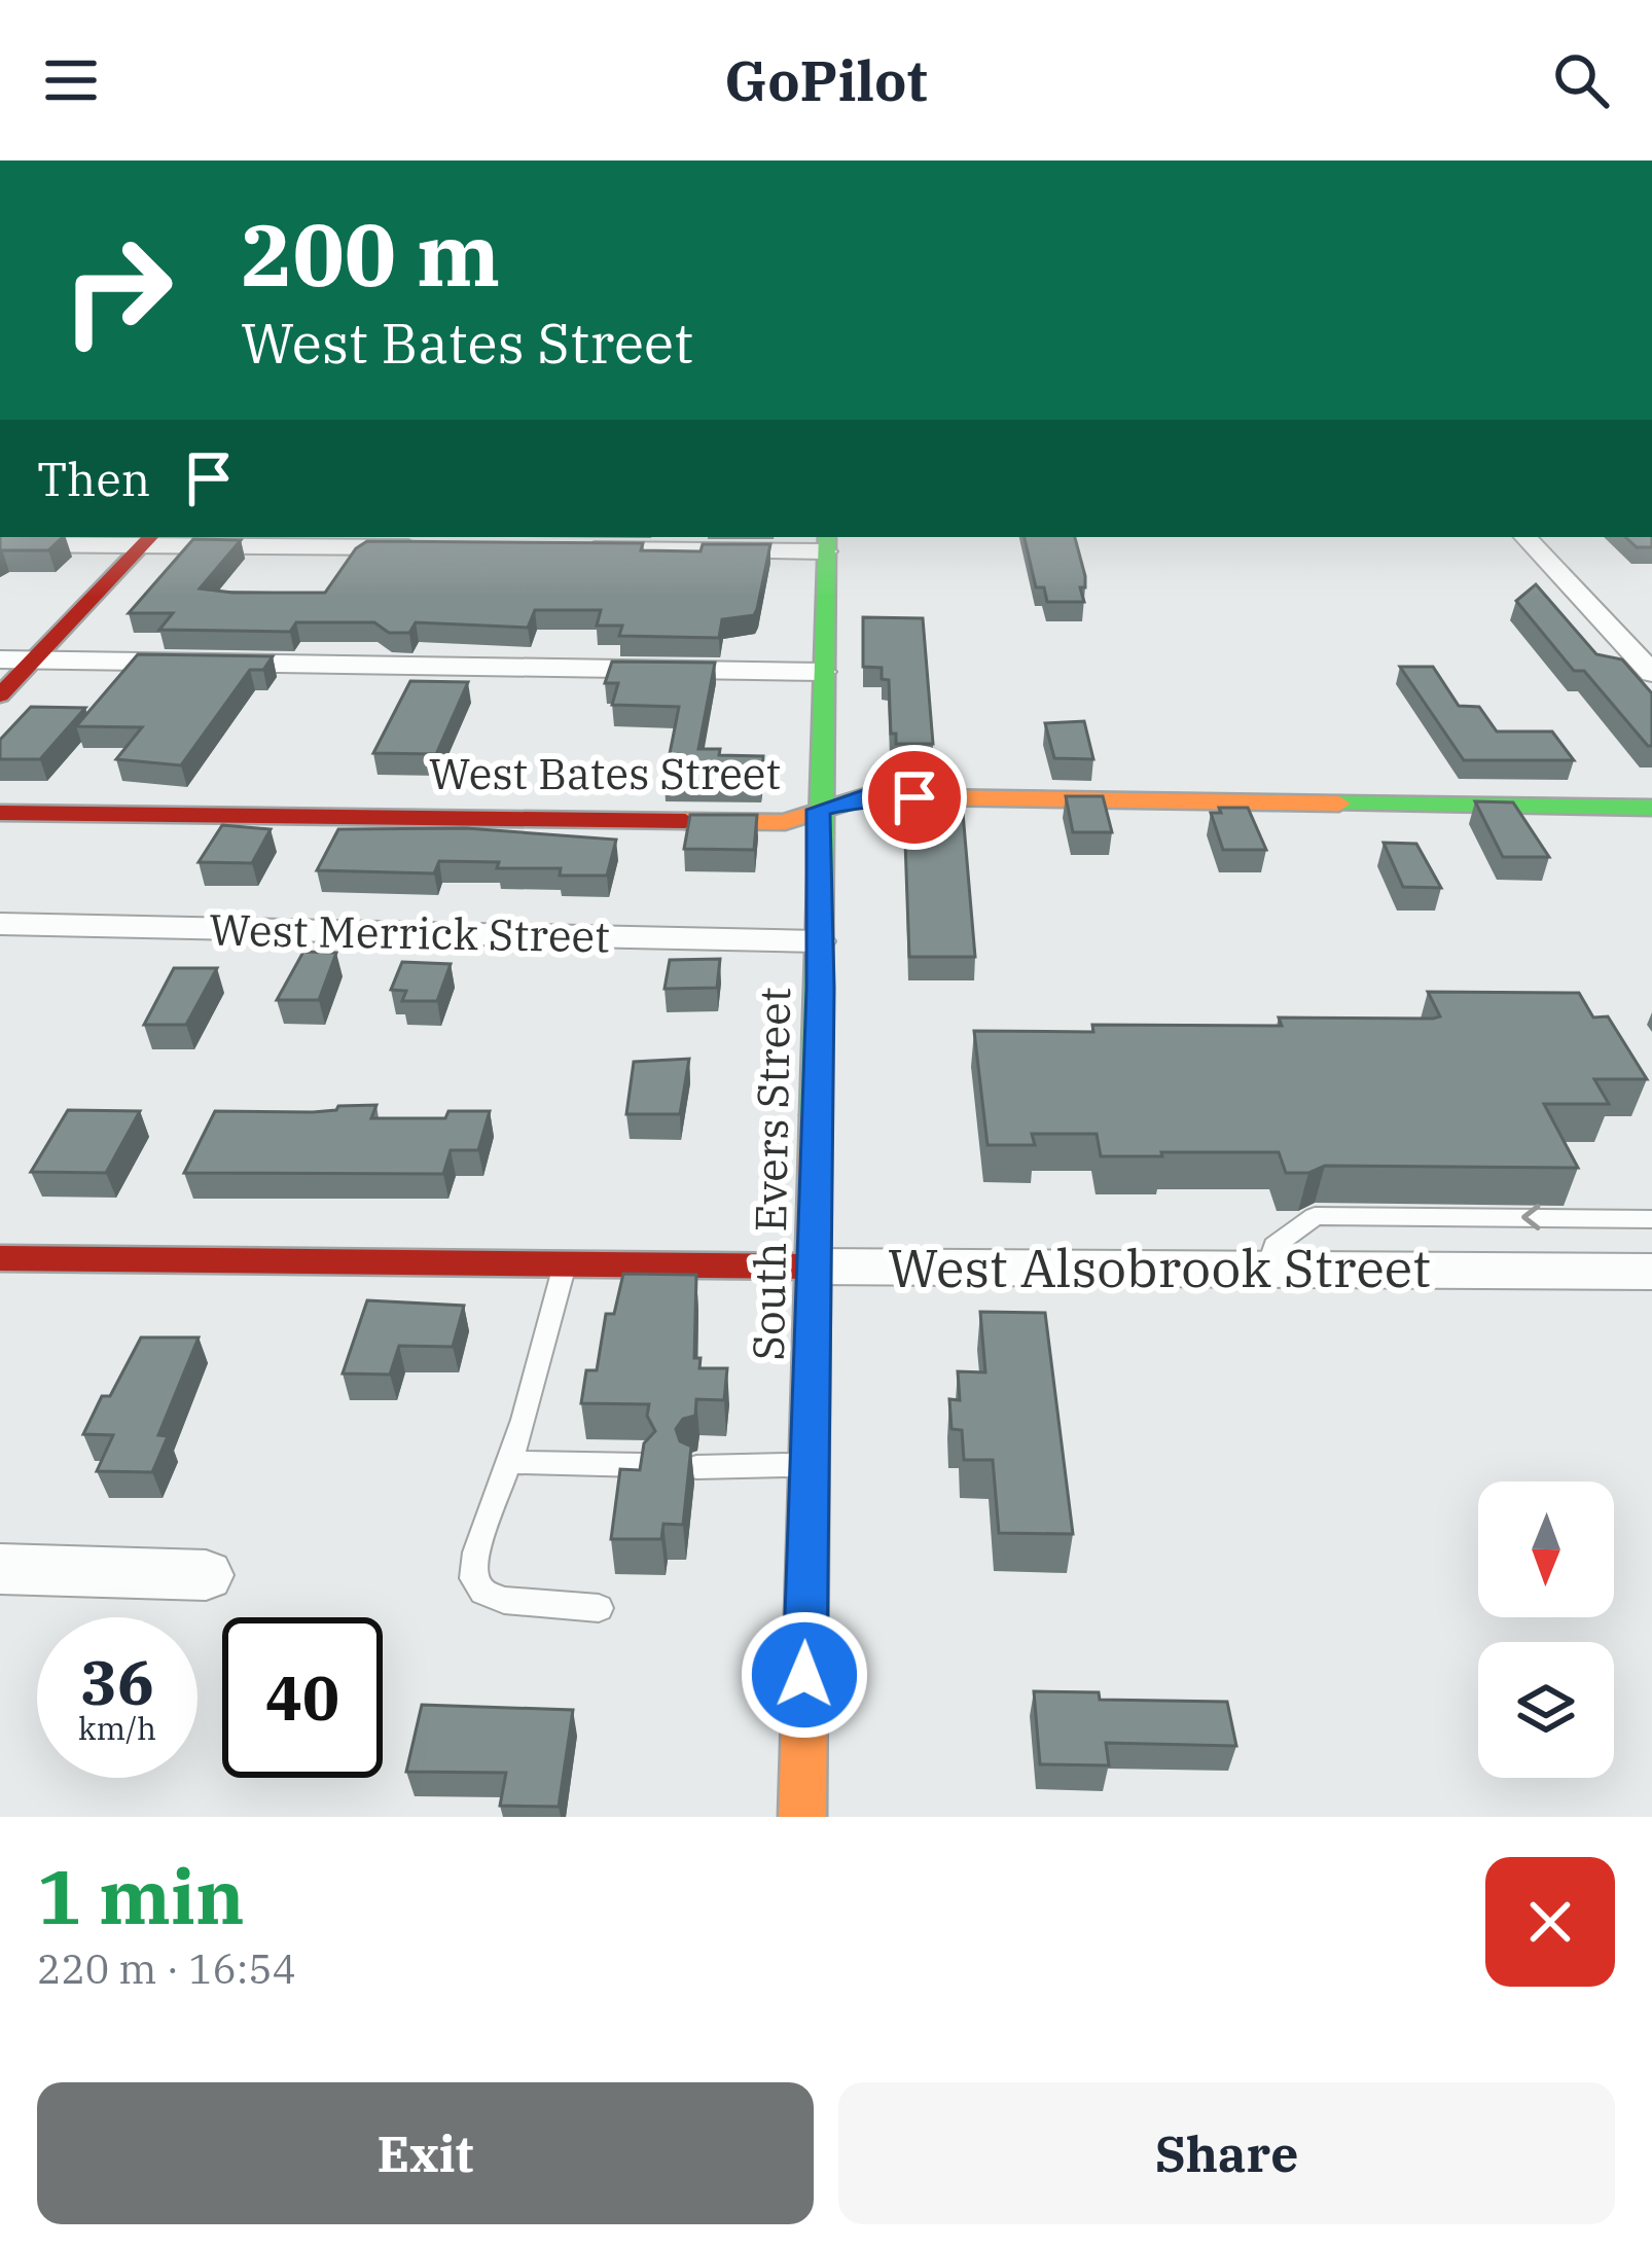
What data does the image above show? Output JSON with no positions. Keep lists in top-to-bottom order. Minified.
{"streets":{"street":["West Bates Street","West Merrick Street","South Evers Street","West Alsobrook Street"]},"crossings":[["West Bates Street","South Evers Street"],["West Merrick Street","South Evers Street"],["South Evers Street","West Alsobrook Street"]],"north":"bottom","page":{"header":"GoPilot","turn":["200 m","West Bates Street"],"then":"Then","speed":"36 km/h","limit":"40","heading":["1 min","220 m · 16:54"],"buttons":["Exit","Share"]}}
